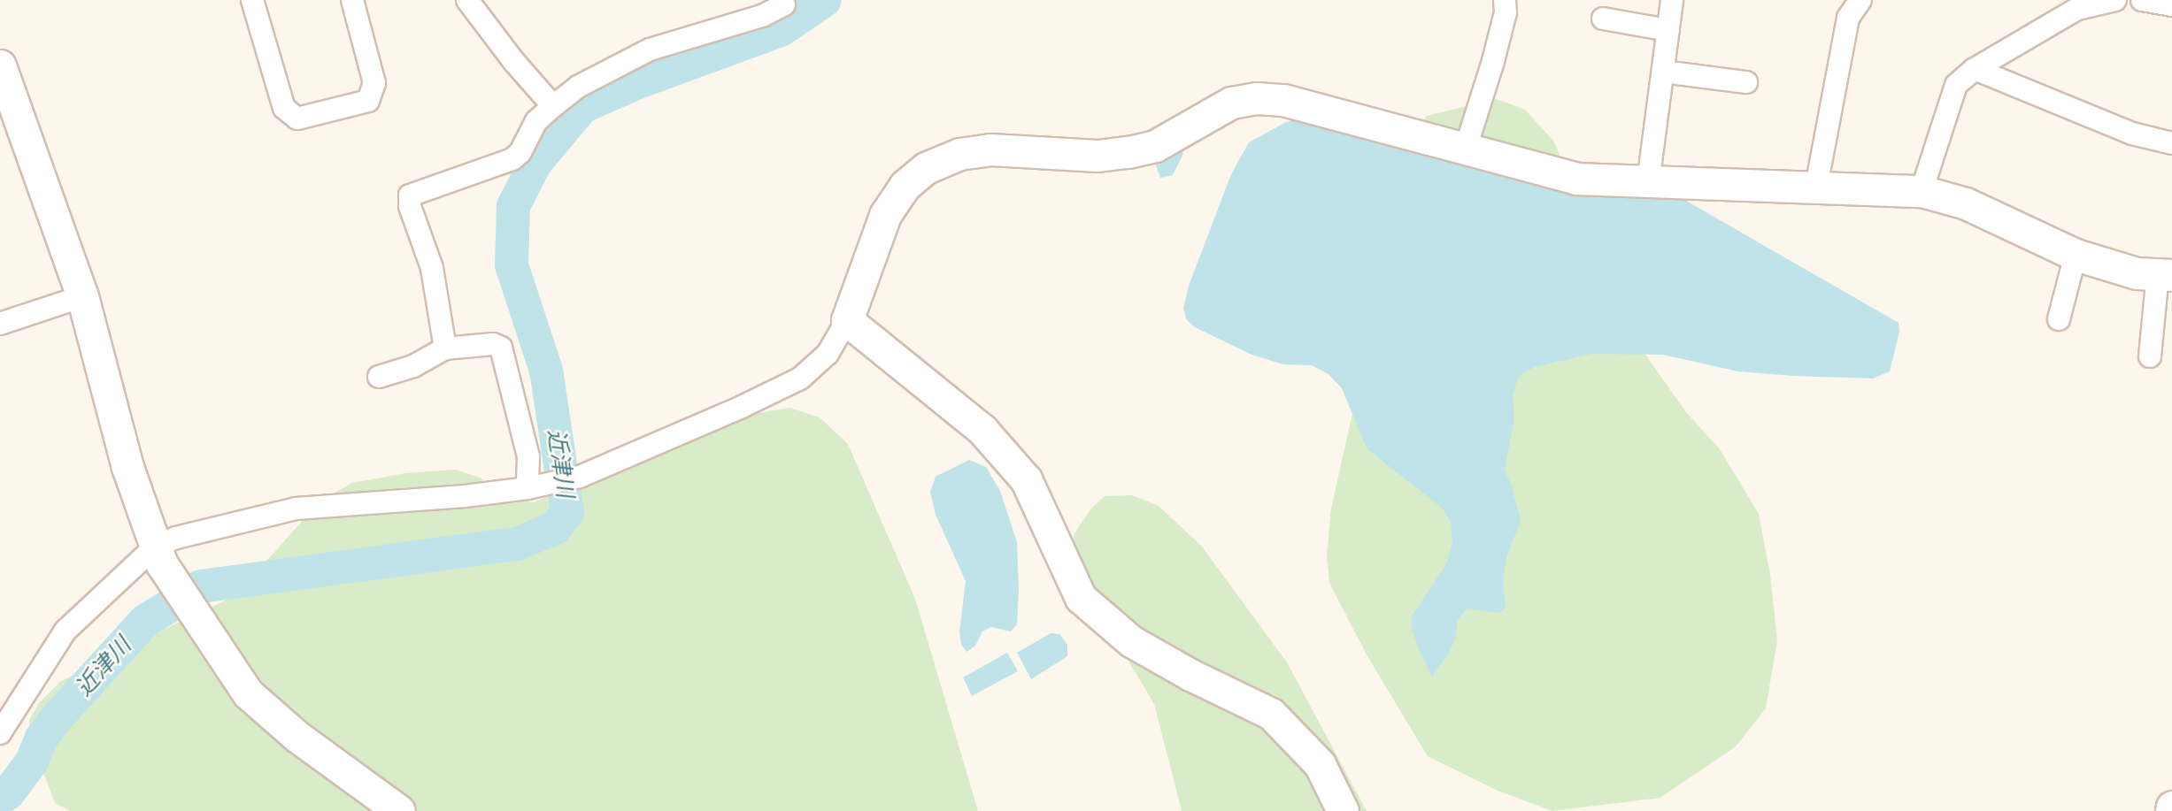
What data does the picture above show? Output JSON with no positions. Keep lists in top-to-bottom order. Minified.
{"water":["近津川"]}
